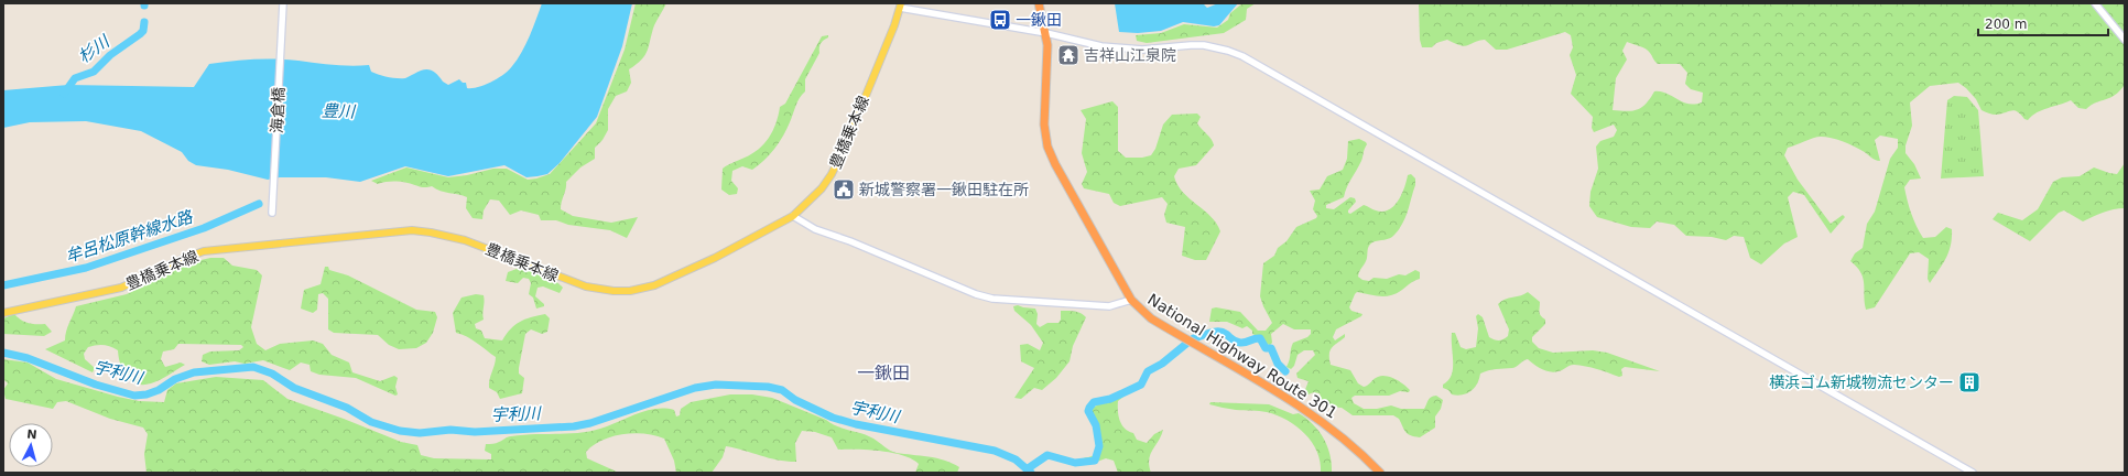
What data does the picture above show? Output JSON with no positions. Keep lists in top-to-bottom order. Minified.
{"streets":{"highway":["National Highway Route 301"],"main road":["豊橋乗本線"],"street":["海倉橋"]},"districts":["一鍬田"],"water":["杉川","豊川","牟呂松原幹線水路","宇利川"],"places":{"bus stop":["一鍬田"],"temple":["吉祥山江泉院"],"public building":["新城警察署一鍬田駐在所"],"building":["横浜ゴム新城物流センター"]},"scale_bar":"200 m","north":"top"}
